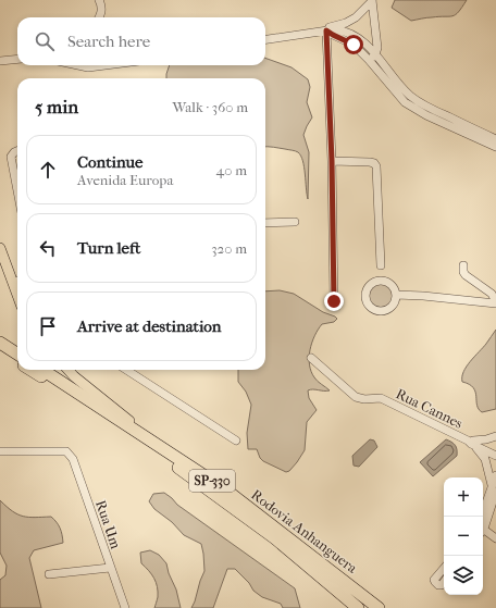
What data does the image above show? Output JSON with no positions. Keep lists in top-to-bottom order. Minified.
{"streets":{"highway":["SP-330","Rodovia Anhanguera"],"street":["Rua Cannes","Rua Um"]},"page":{"search":"Search here","heading":["5 min","Walk · 360 m"],"list":[["Continue","Avenida Europa","40 m"],["Turn left","320 m"],"Arrive at destination"],"map_buttons":["+","−"]}}
